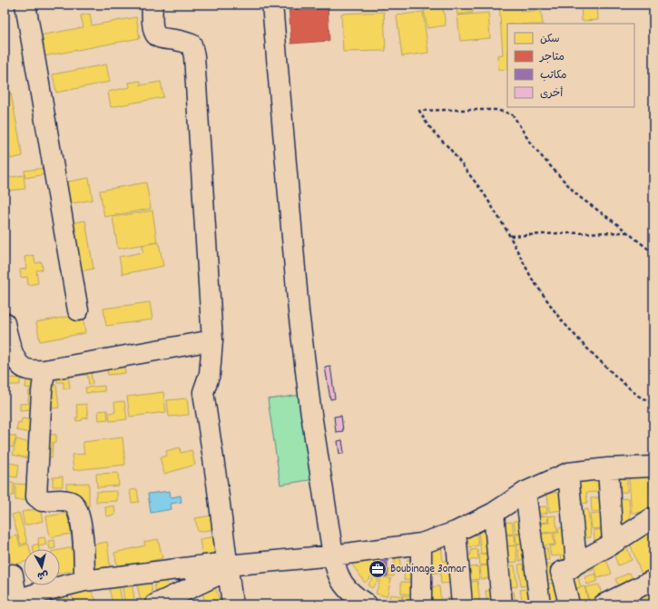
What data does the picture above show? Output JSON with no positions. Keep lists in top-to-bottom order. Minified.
{"places":{"office":["Boubinage 3omar"]},"legend":["سكن","متاجر","مكاتب","أخرى"],"north":"bottom"}
